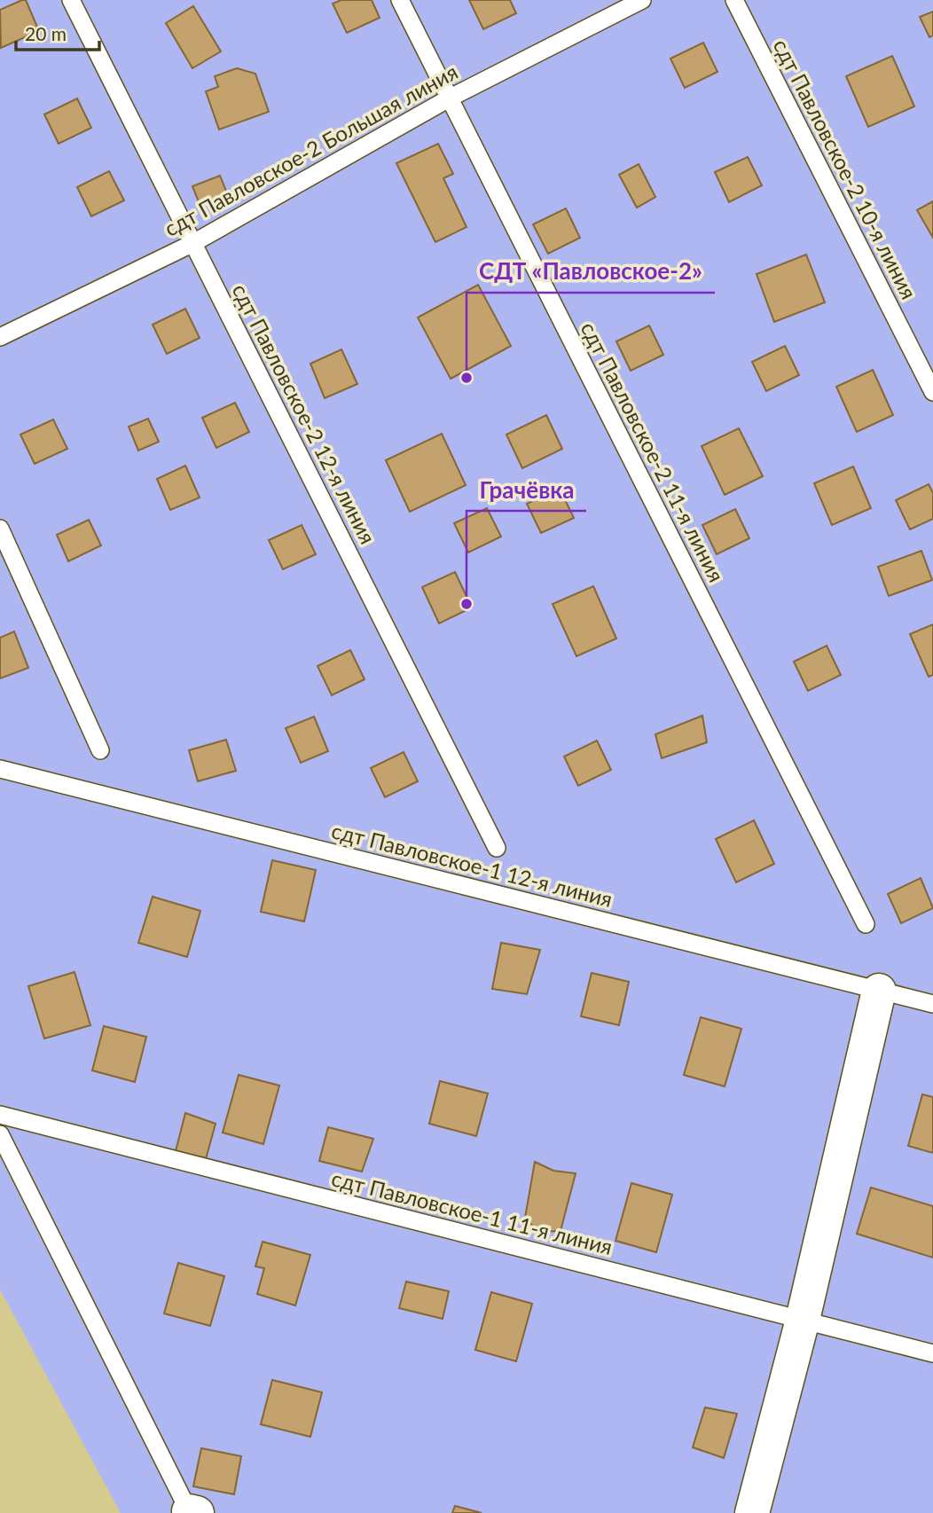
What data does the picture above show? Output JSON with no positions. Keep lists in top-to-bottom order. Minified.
{"streets":{"lane":["сдт Павловское-2 Большая линия","сдт Павловское-2 10-я линия","сдт Павловское-2 12-я линия","сдт Павловское-2 11-я линия","сдт Павловское-1 12-я линия","сдт Павловское-1 11-я линия"]},"crossings":[["сдт Павловское-2 Большая линия","сдт Павловское-2 12-я линия"],["сдт Павловское-2 Большая линия","сдт Павловское-2 11-я линия"]],"places":["СДТ «Павловское-2»","Грачёвка"],"scale_bar":"20 m"}
